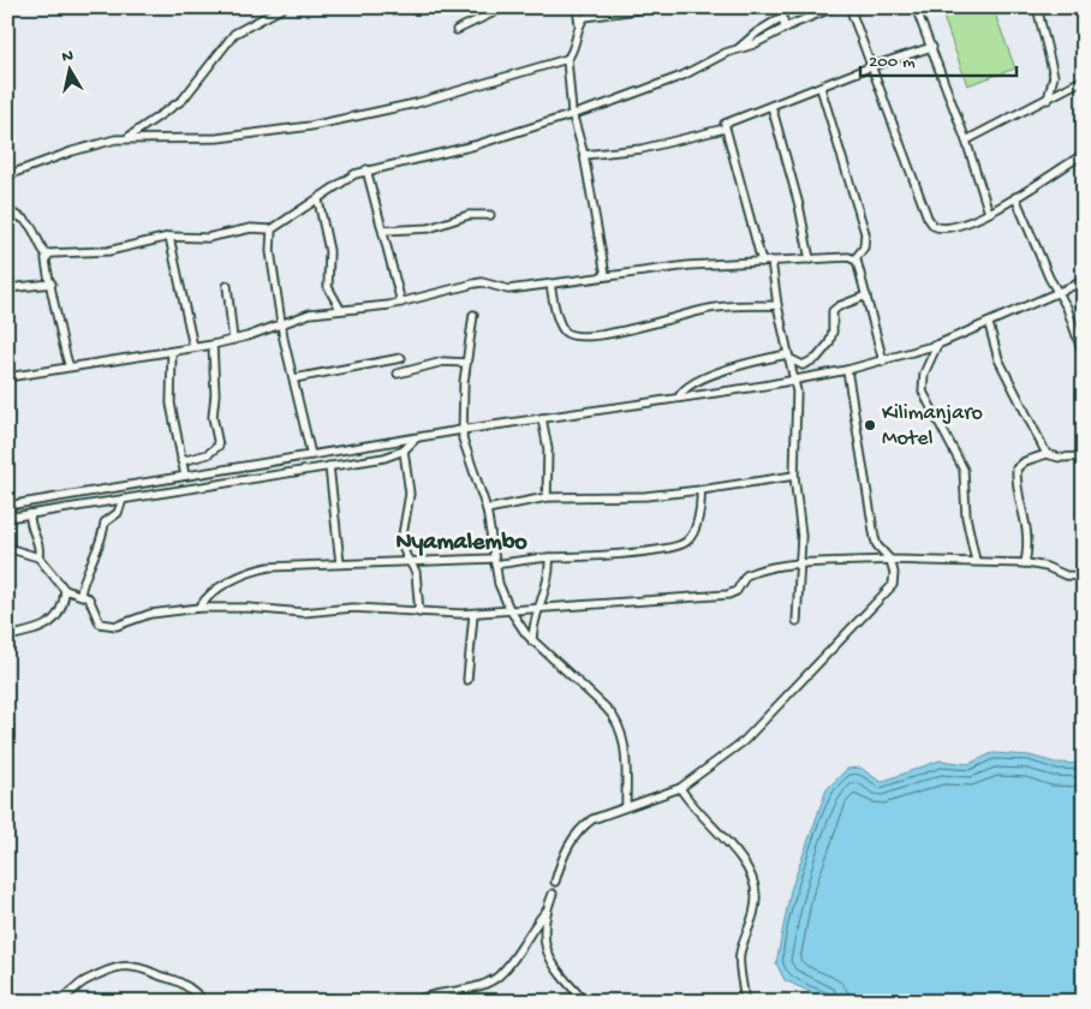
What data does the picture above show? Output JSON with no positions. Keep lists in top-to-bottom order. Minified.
{"districts":["Nyamalembo"],"places":["Kilimanjaro Motel"],"scale_bar":"200 m","north":"top"}
